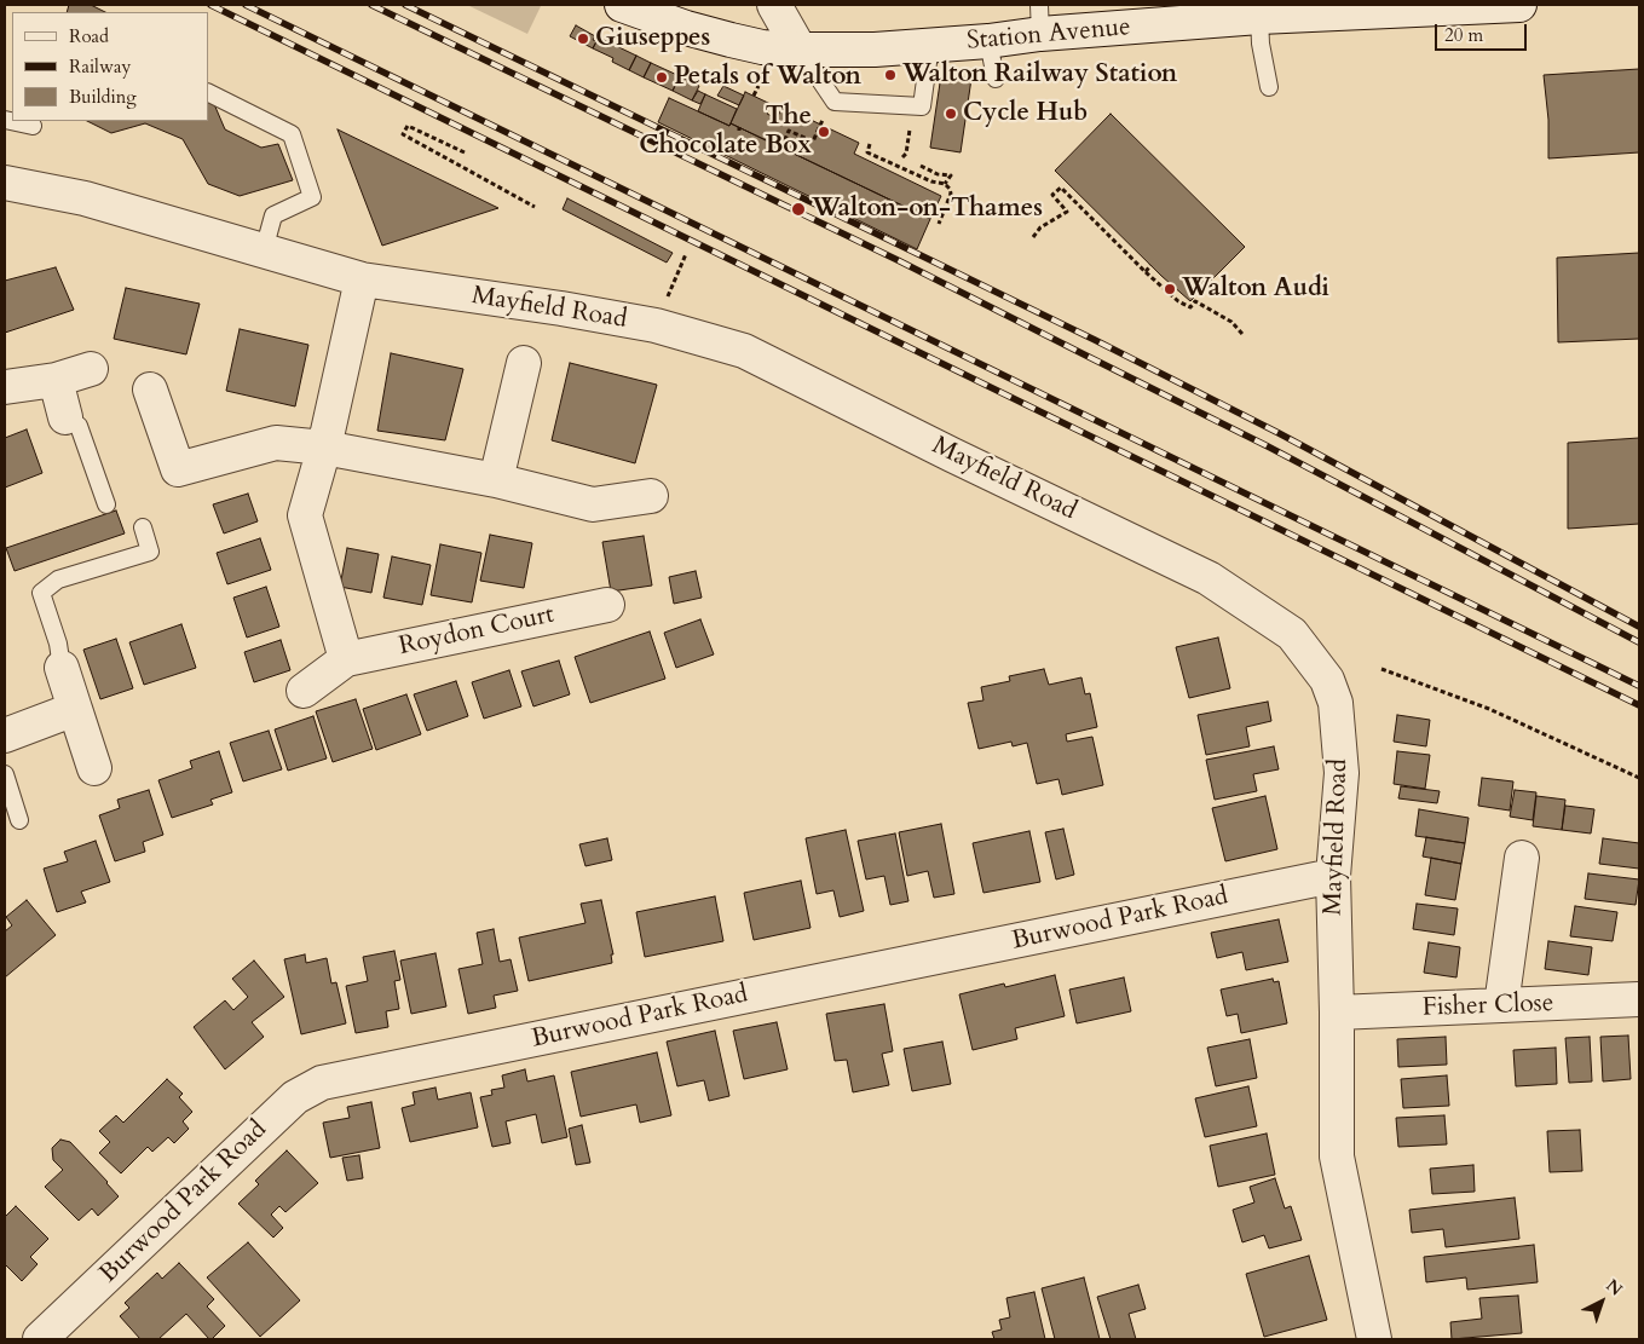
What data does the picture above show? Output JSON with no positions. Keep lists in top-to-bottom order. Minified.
{"streets":{"street":["Station Avenue","Mayfield Road","Roydon Court","Burwood Park Road","Fisher Close"]},"crossings":[["Mayfield Road","Burwood Park Road"],["Mayfield Road","Fisher Close"]],"places":["Giuseppes","Walton Railway Station","Petals of Walton","Cycle Hub","The Chocolate Box","Walton-on-Thames","Walton Audi"],"legend":["Road","Railway","Building"],"scale_bar":"20 m","north":"top right"}
